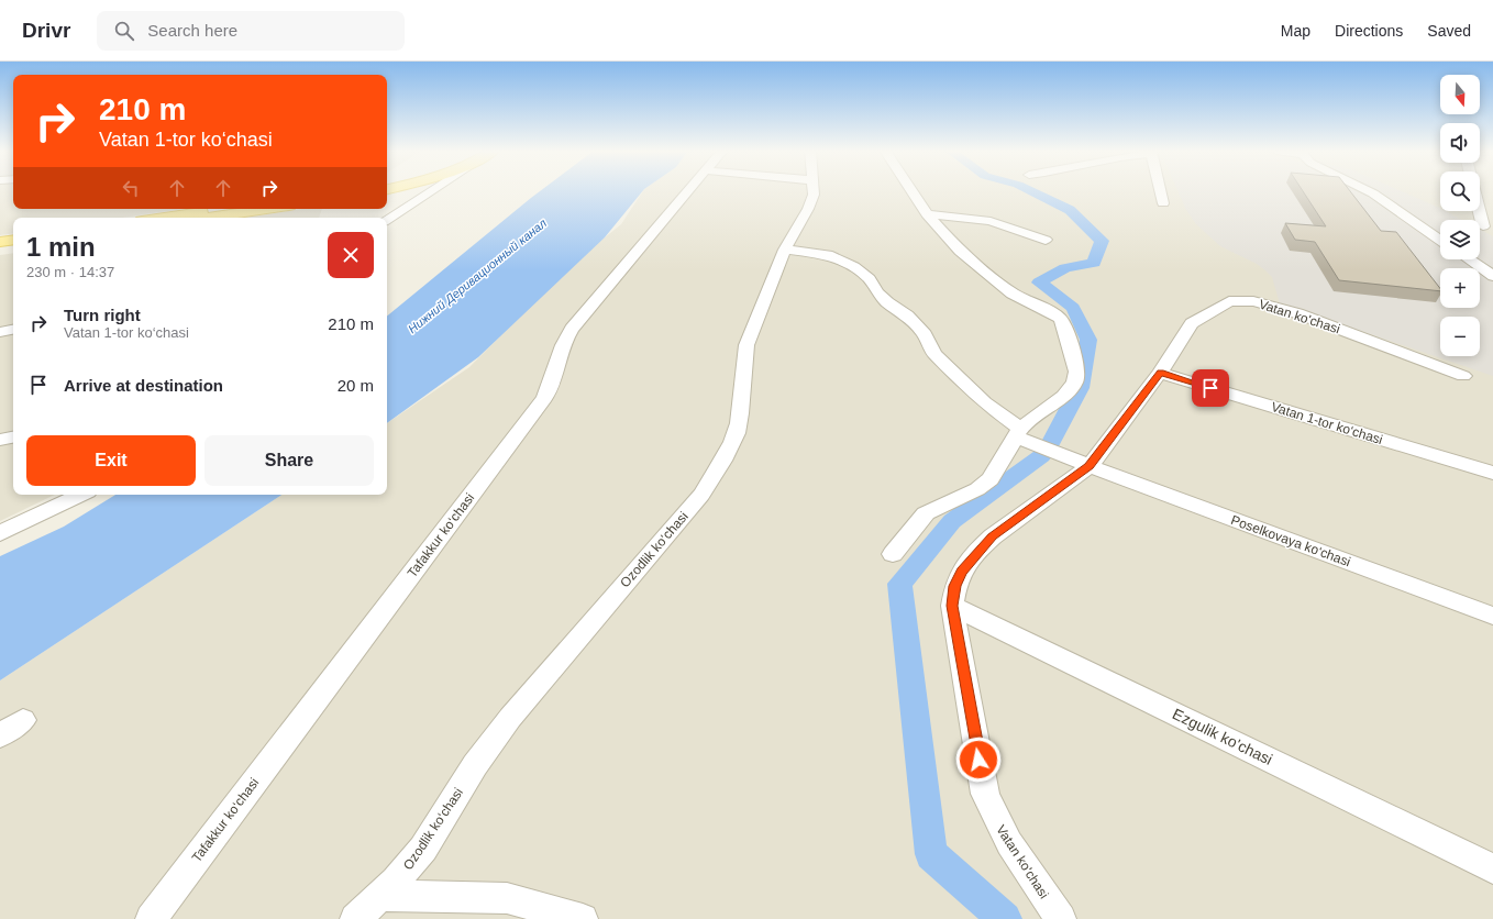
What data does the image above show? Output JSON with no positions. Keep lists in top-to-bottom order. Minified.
{"streets":{"street":["Vatan ko'chasi","Vatan 1-tor ko‘chasi","Tafakkur ko‘chasi","Poselkovaya ko‘chasi","Ozodlik ko‘chasi","Ezgulik ko'chasi"]},"crossings":[["Vatan ko'chasi","Vatan 1-tor ko‘chasi"],["Vatan ko'chasi","Poselkovaya ko‘chasi"],["Vatan ko'chasi","Ezgulik ko'chasi"],["Poselkovaya ko‘chasi","Ozodlik ko‘chasi"]],"water":["Нижний Деривационный канал"],"north":"bottom","page":{"header":"Drivr","search":"Search here","nav":["Map","Directions","Saved"],"map_buttons":["+","−"],"turn":["210 m","Vatan 1-tor ko‘chasi"],"heading":["1 min","230 m · 14:37"],"list":[{"name":"Turn right","note":"Vatan 1-tor ko‘chasi","value":"210 m"},{"name":"Arrive at destination","value":"20 m"}],"buttons":["Exit","Share"]}}
